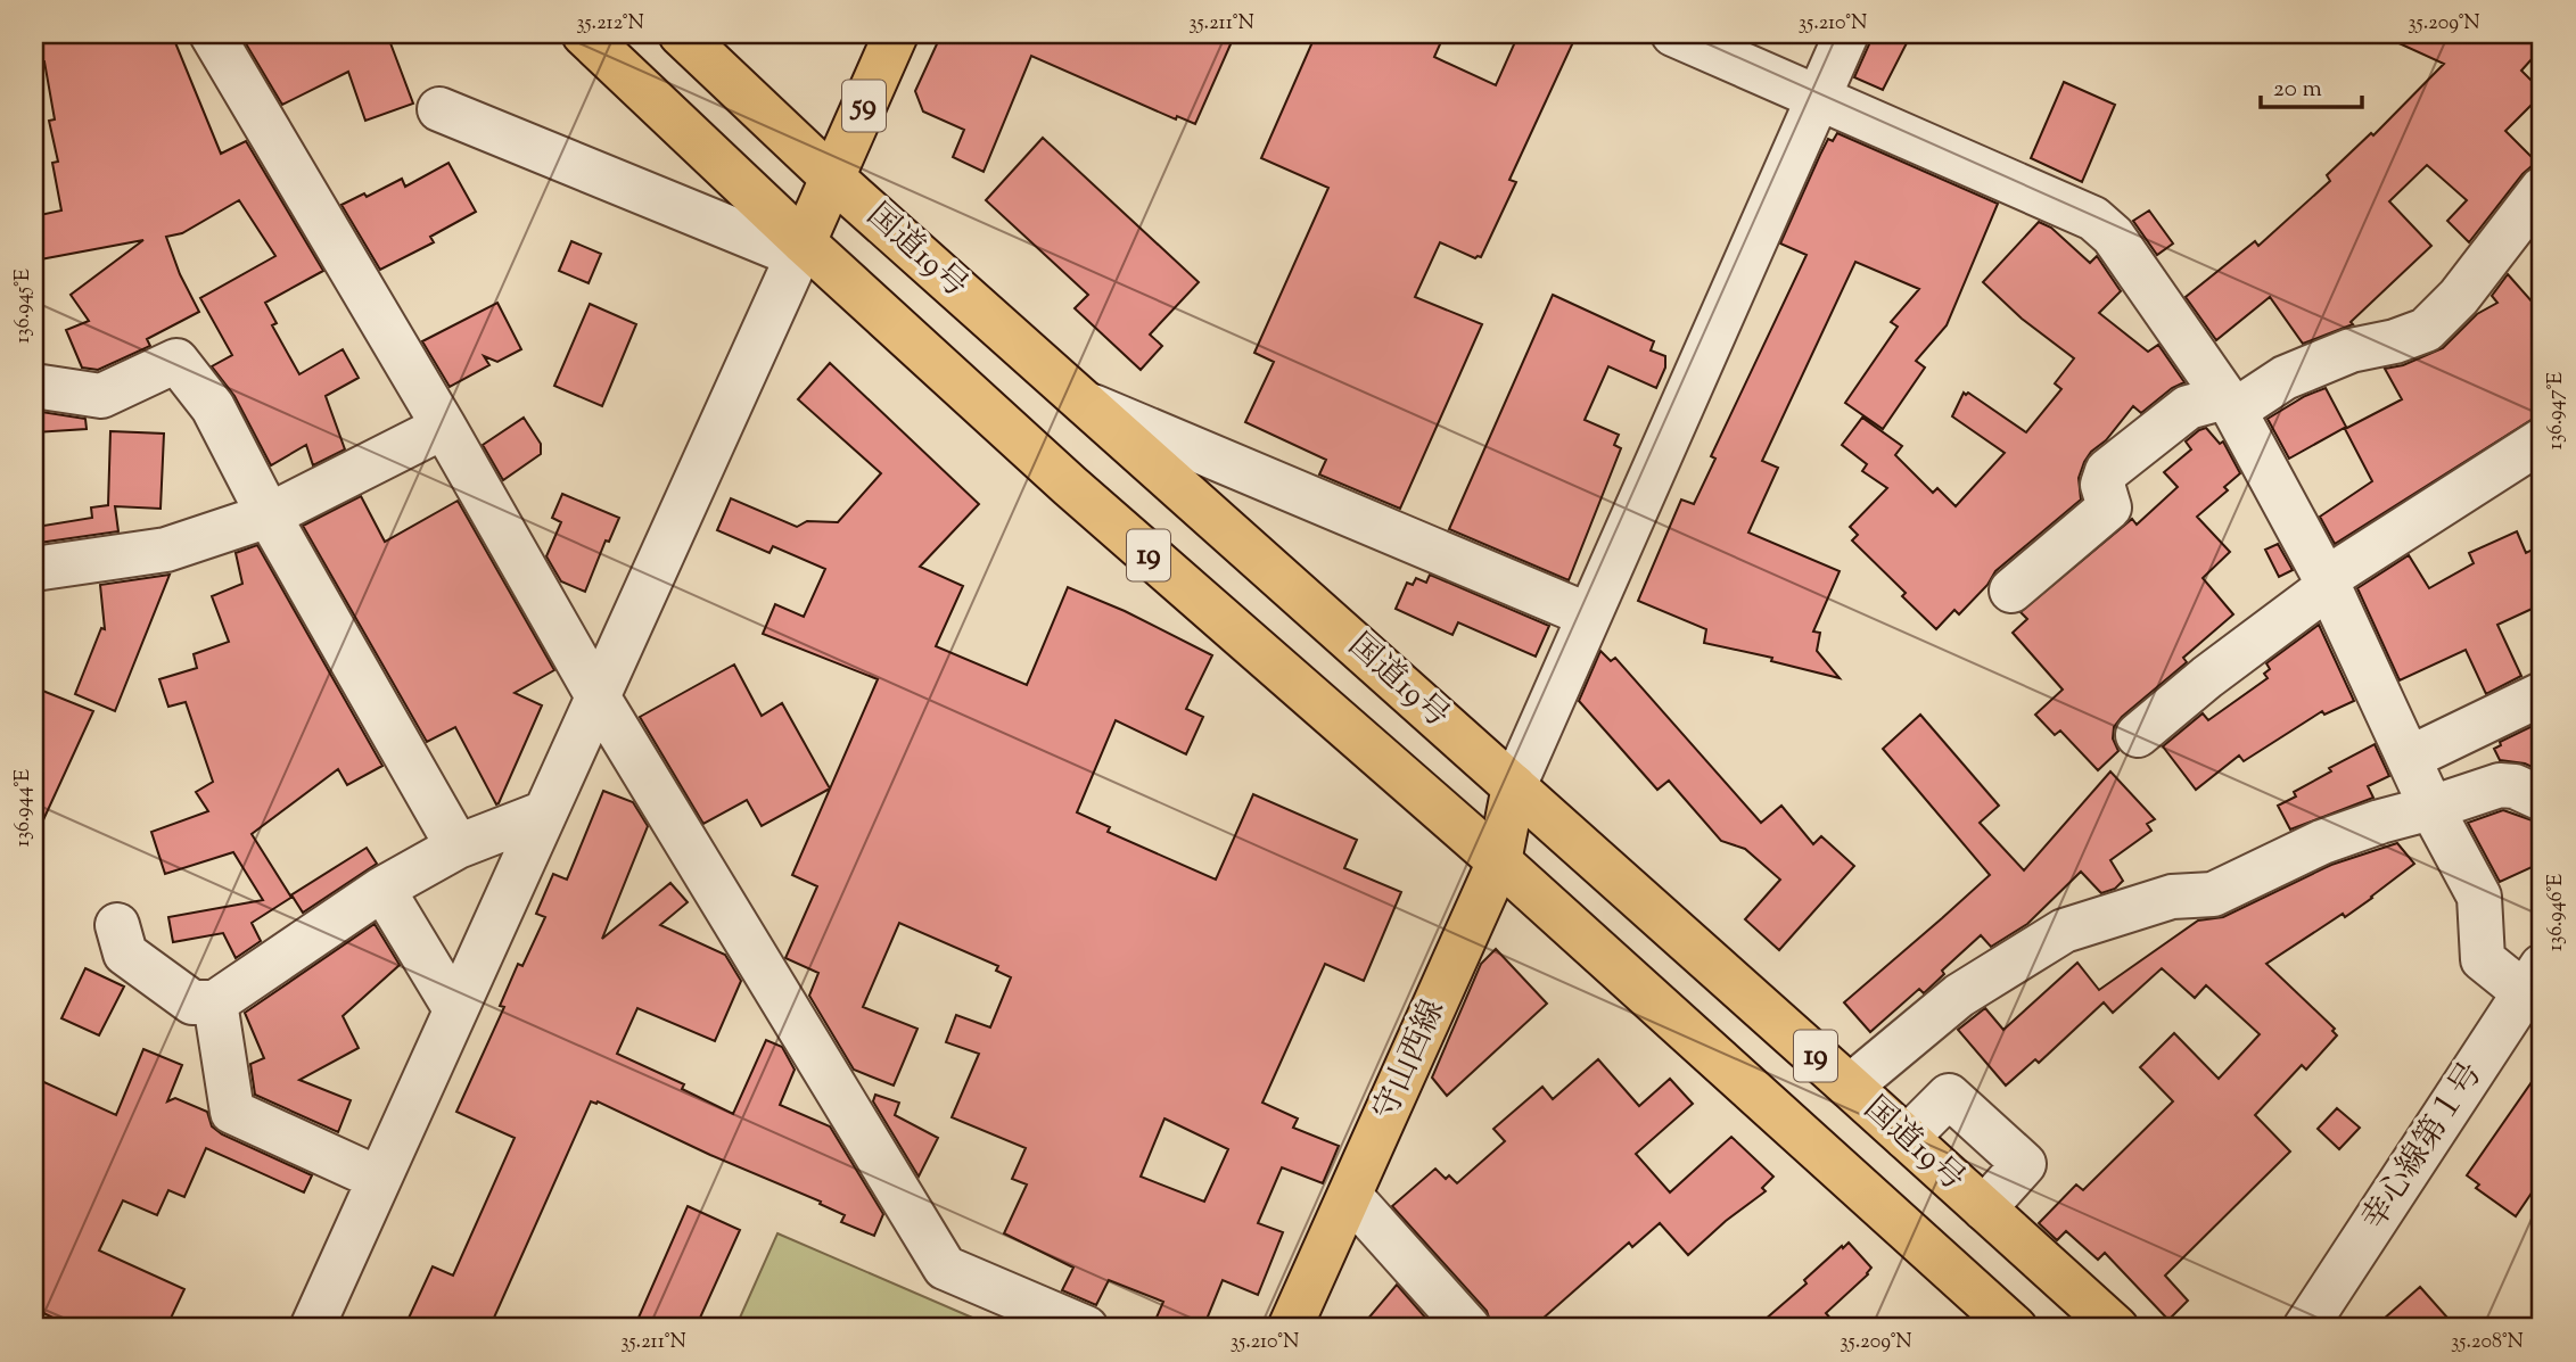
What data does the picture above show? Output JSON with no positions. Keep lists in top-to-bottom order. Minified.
{"streets":{"main road":["59","国道19号","19","守山西線"],"street":["幸心線第１号"]},"crossings":[["59","国道19号"],["59","19"],["国道19号","守山西線"],["19","守山西線"]],"scale_bar":"20 m","coordinates":["35.212°N","35.211°N","35.210°N","35.209°N","136.945°E","136.947°E","136.944°E","136.946°E","35.208°N"]}
